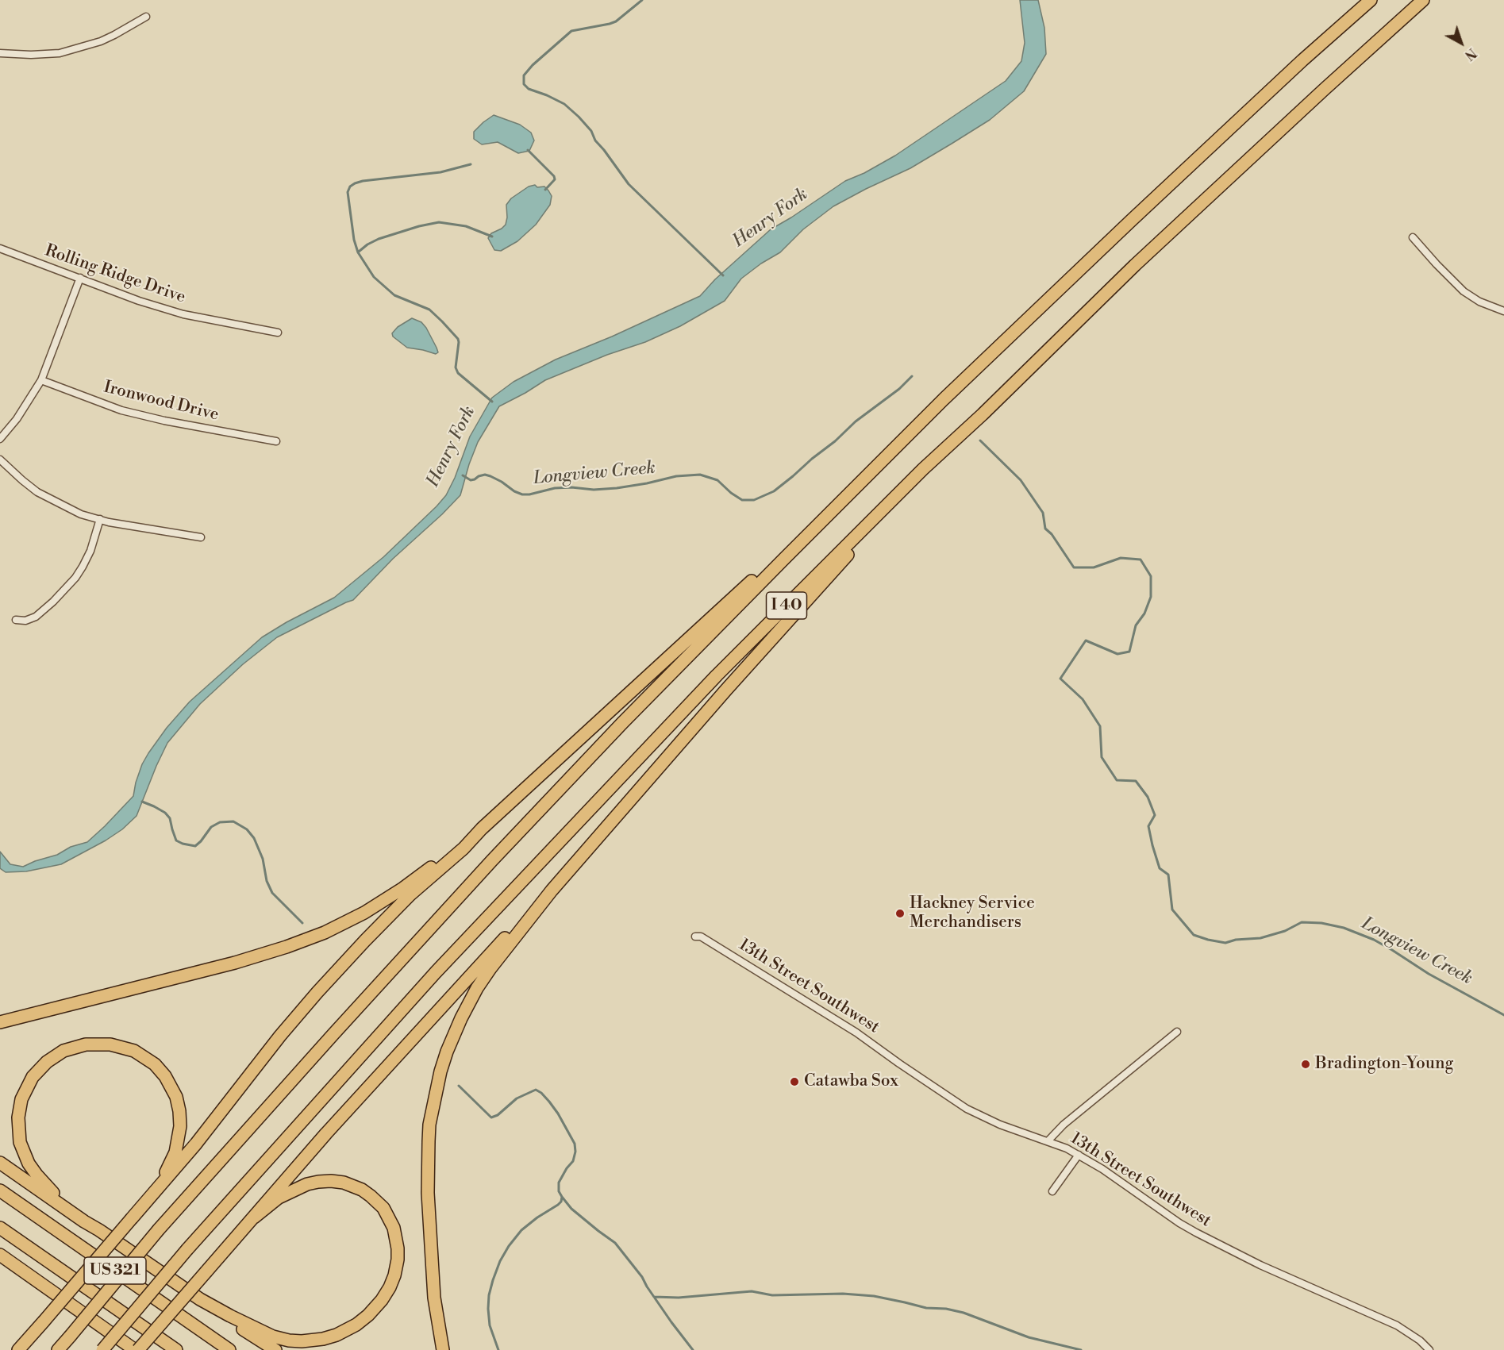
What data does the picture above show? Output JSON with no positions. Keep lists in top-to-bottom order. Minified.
{"streets":{"highway":["I 40","US 321"],"street":["Rolling Ridge Drive","Ironwood Drive","13th Street Southwest"]},"water":["Henry Fork","Longview Creek"],"places":["Hackney Service Merchandisers","Bradington-Young","Catawba Sox"],"north":"bottom right"}
